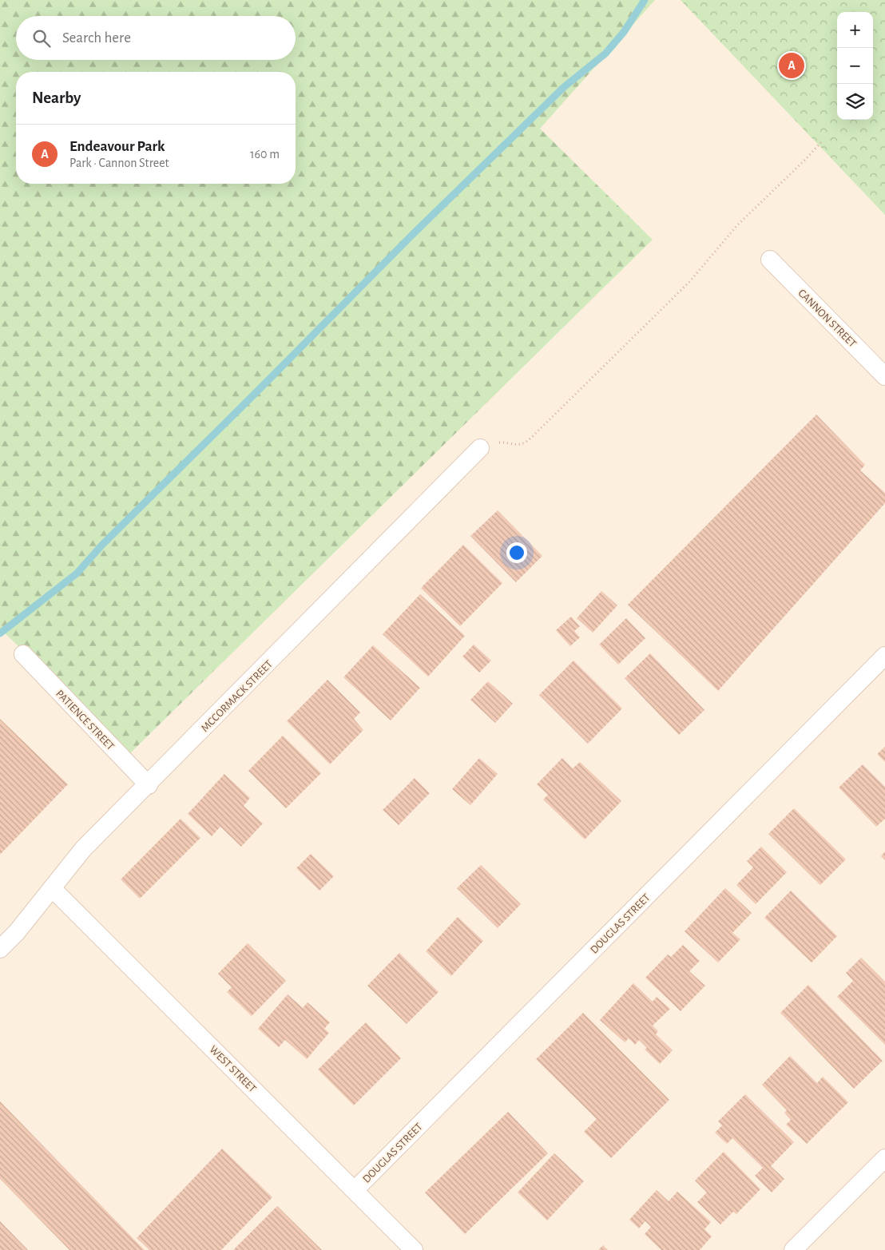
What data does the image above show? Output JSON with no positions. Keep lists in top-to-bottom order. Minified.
{"streets":{"street":["CANNON STREET","MCCORMACK STREET","PATIENCE STREET","DOUGLAS STREET","WEST STREET"]},"crossings":[["MCCORMACK STREET","PATIENCE STREET"],["MCCORMACK STREET","WEST STREET"],["DOUGLAS STREET","WEST STREET"]],"page":{"map_buttons":["+","−"],"search":"Search here","pins":"A","heading":"Nearby","list":[{"mark":"A","name":"Endeavour Park","note":"Park · Cannon Street","value":"160 m"}]}}
